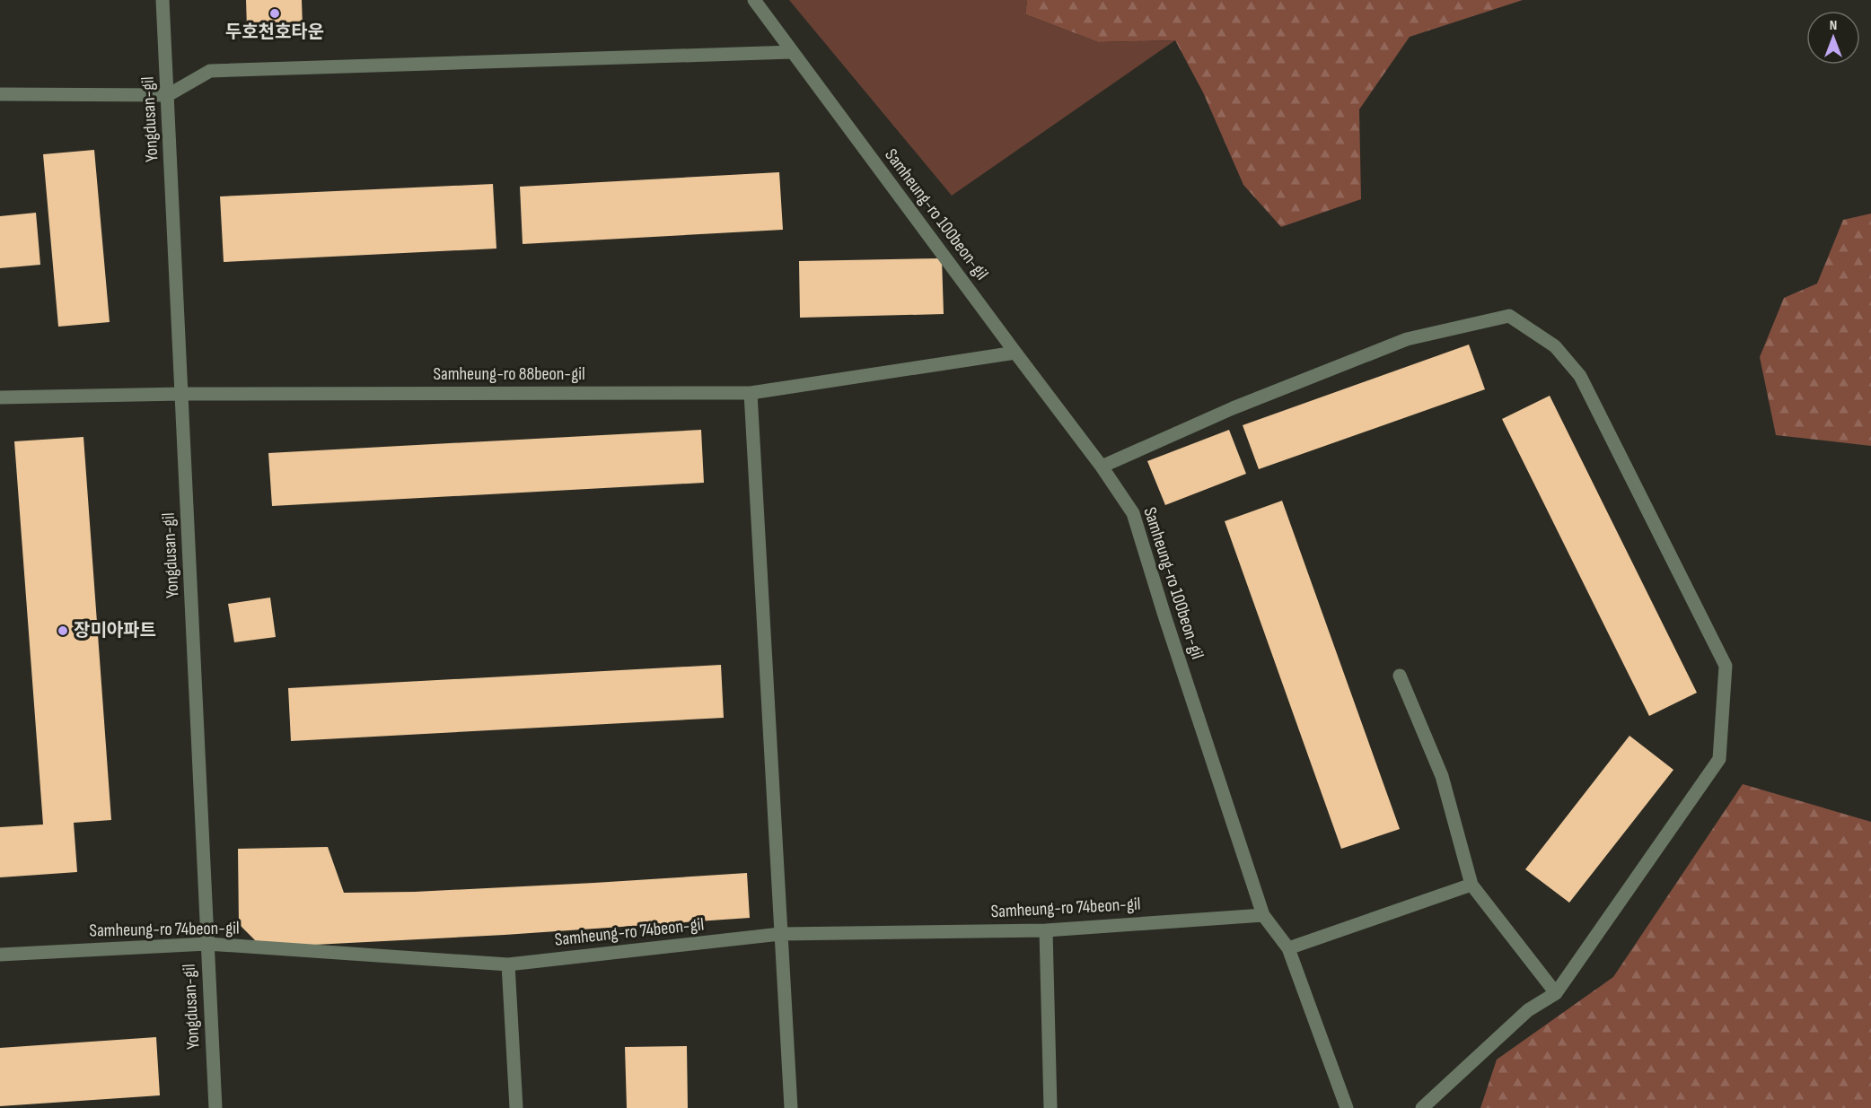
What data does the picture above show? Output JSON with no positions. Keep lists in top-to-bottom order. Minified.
{"streets":{"street":["Yongdusan-gil","Samheung-ro 100beon-gil","Samheung-ro 88beon-gil","Samheung-ro 74beon-gil"]},"crossings":[["Yongdusan-gil","Samheung-ro 88beon-gil"],["Yongdusan-gil","Samheung-ro 74beon-gil"],["Samheung-ro 100beon-gil","Samheung-ro 88beon-gil"],["Samheung-ro 100beon-gil","Samheung-ro 74beon-gil"]],"places":["두호천호타운","장미아파트"],"north":"top"}
